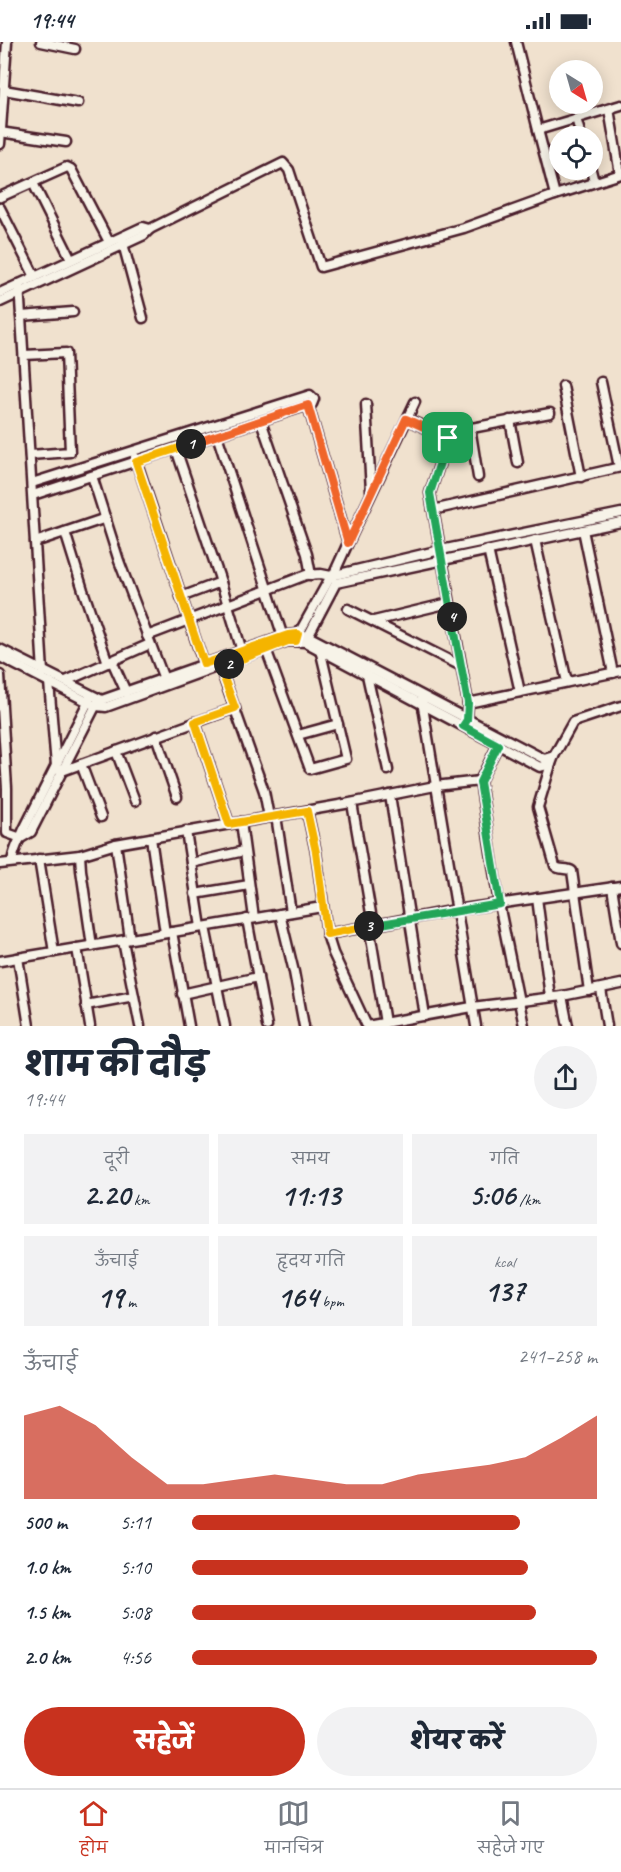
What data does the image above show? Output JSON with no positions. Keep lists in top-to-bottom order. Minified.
{"north":"bottom right","page":{"status":"19:44","pins":["1","4","2","3"],"heading":["शाम की दौड़","19:44"],"stats":[["दूरी","2.20 km"],["समय","11:13"],["गति","5:06 /km"],["ऊँचाई","19 m"],["हृदय गति","164 bpm"],["kcal","137"]],"chart":["ऊँचाई","241–258 m"],"list":[{"name":"500 m","note":"5:11"},{"name":"1.0 km","note":"5:10"},{"name":"1.5 km","note":"5:08"},{"name":"2.0 km","note":"4:56"}],"buttons":["सहेजें","शेयर करें"],"tabs":["होम","मानचित्र","सहेजे गए"]}}
